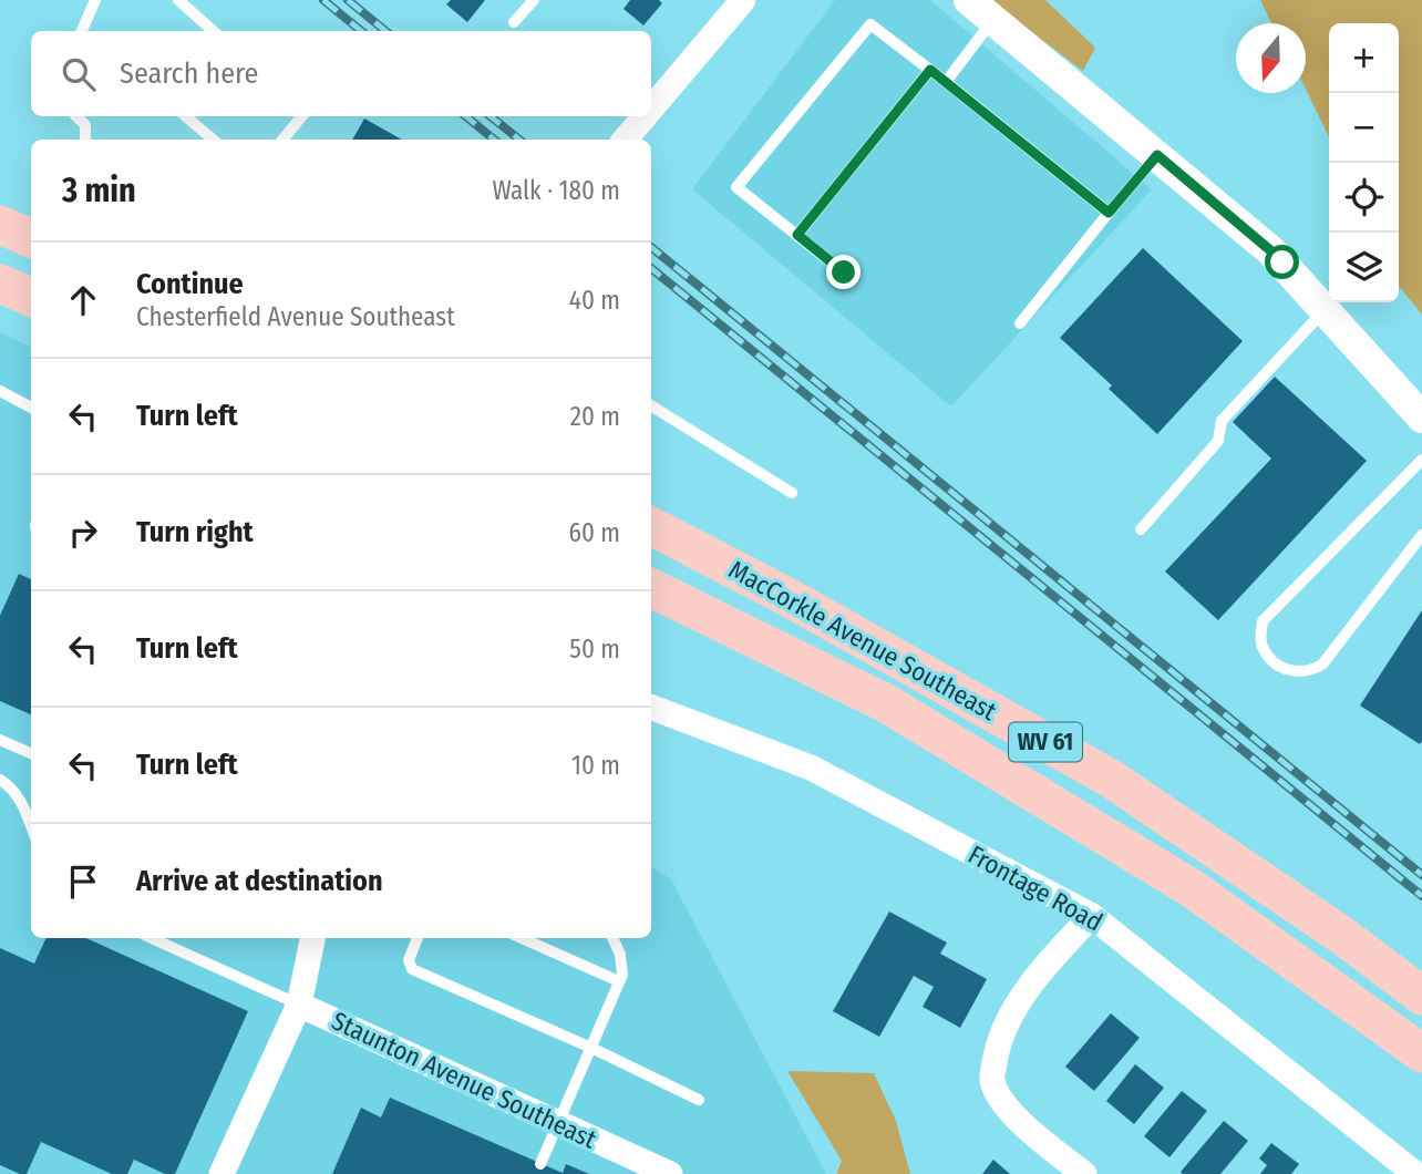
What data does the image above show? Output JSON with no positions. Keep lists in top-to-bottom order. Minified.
{"streets":{"main road":["MacCorkle Avenue Southeast","WV 61"],"street":["Frontage Road","Staunton Avenue Southeast"]},"north":"bottom","page":{"map_buttons":["+","−"],"search":"Search here","heading":["3 min","Walk · 180 m"],"list":[["Continue","Chesterfield Avenue Southeast","40 m"],["Turn left","20 m"],["Turn right","60 m"],["Turn left","50 m"],["Turn left","10 m"],"Arrive at destination"]}}
